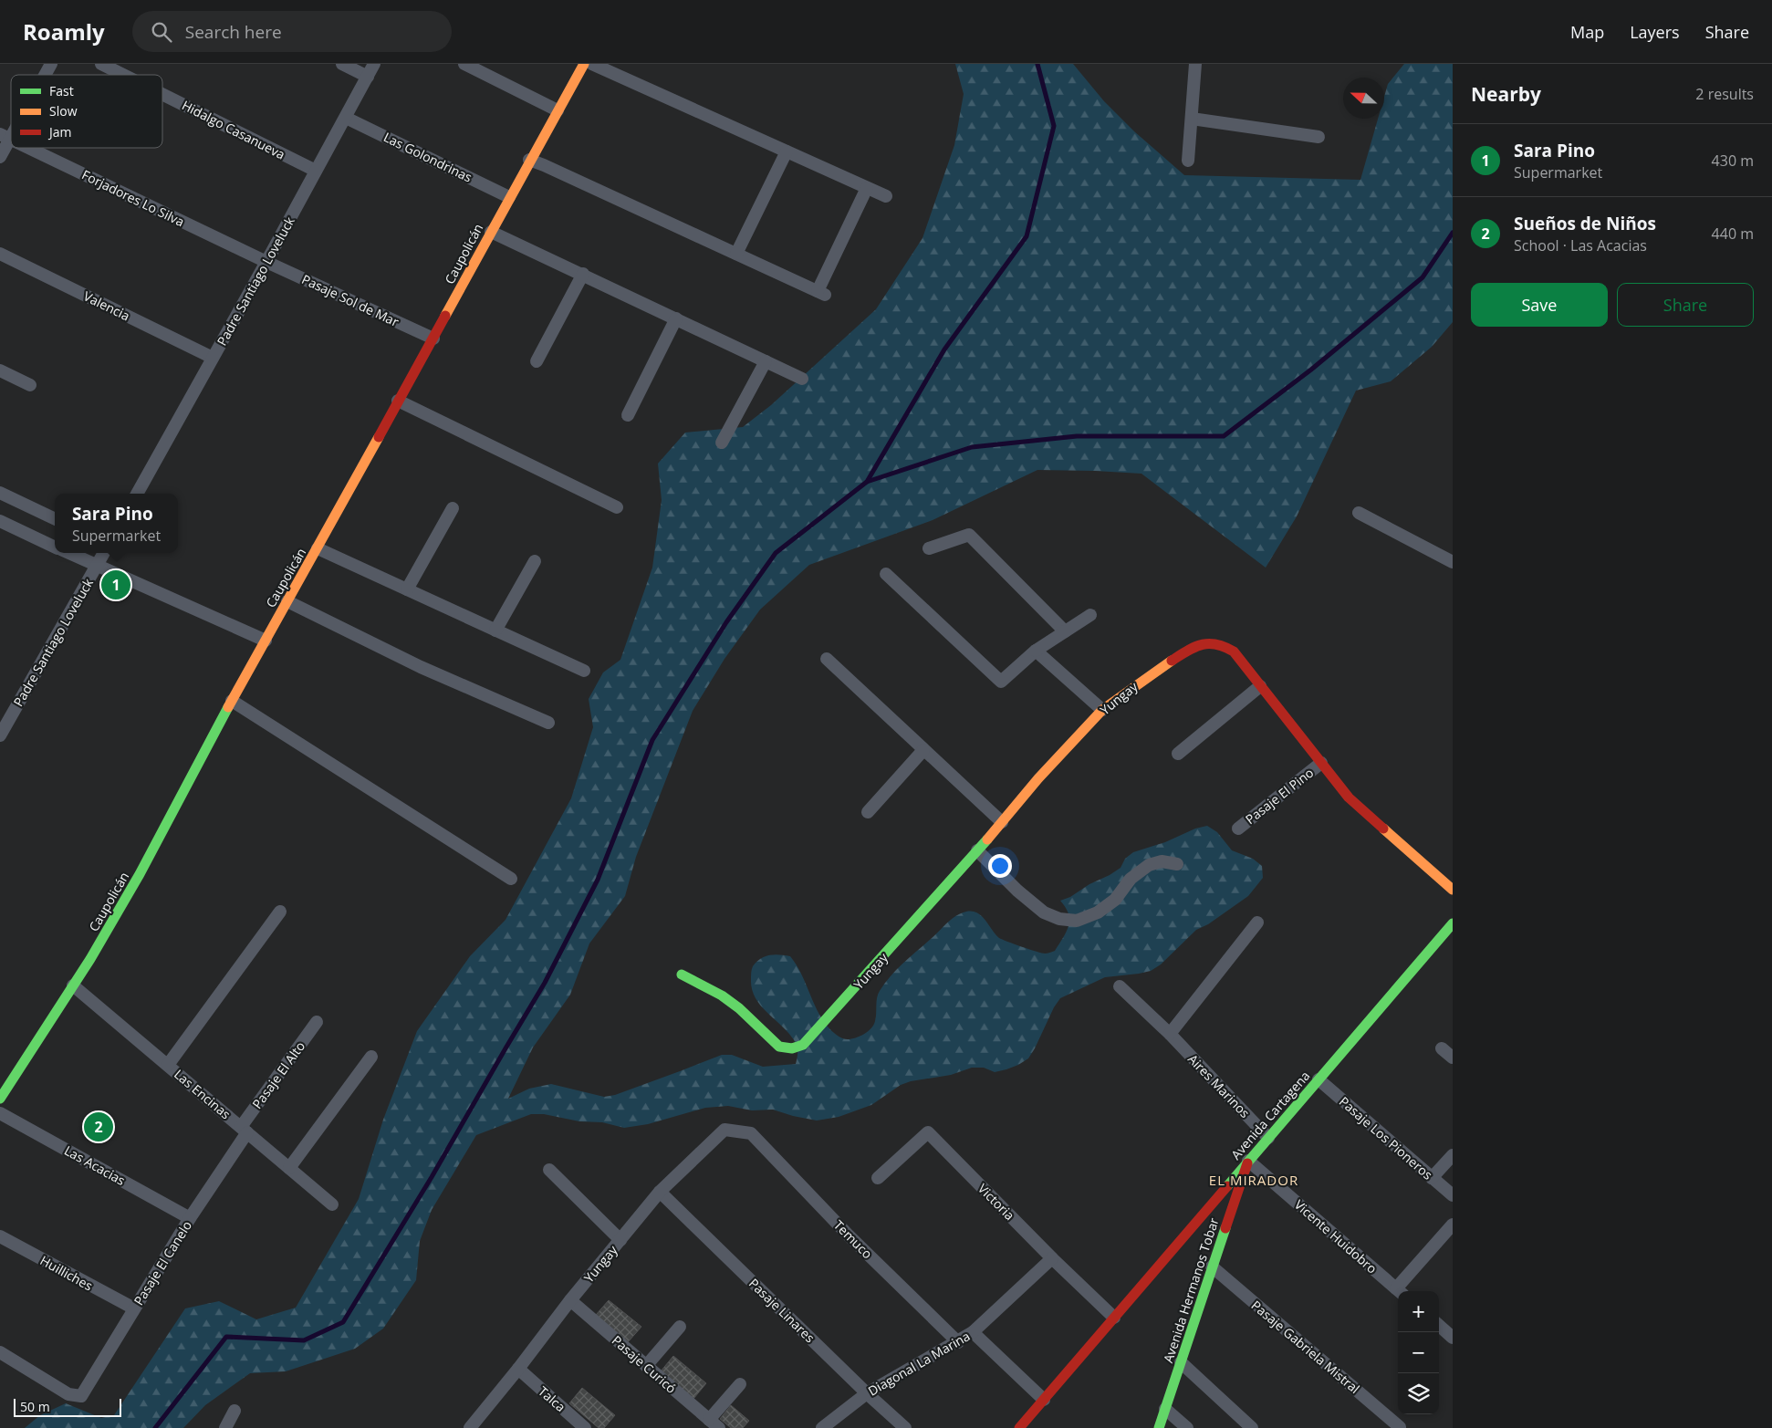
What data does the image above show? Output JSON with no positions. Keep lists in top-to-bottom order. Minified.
{"streets":{"street":["Hidalgo Casanueva","Las Golondrinas","Forjadores Lo Silva","Caupolicán","Padre Santiago Loveluck","Pasaje Sol de Mar","Valencia","Yungay","Pasaje El Pino","Pasaje El Alto","Aires Marinos","Las Encinas","Avenida Cartagena","Pasaje Los Pioneros","Las Acacias","Victoria","Vicente Huidobro","Temuco","Pasaje El Canelo","Huilliches","Avenida Hermanos Tobar","Pasaje Linares","Pasaje Gabriela Mistral","Diagonal La Marina","Pasaje Curicó","Talca"]},"crossings":[["Hidalgo Casanueva","Padre Santiago Loveluck"],["Las Golondrinas","Caupolicán"],["Las Golondrinas","Padre Santiago Loveluck"],["Forjadores Lo Silva","Padre Santiago Loveluck"],["Forjadores Lo Silva","Pasaje Sol de Mar"],["Caupolicán","Pasaje Sol de Mar"],["Caupolicán","Las Encinas"],["Padre Santiago Loveluck","Pasaje Sol de Mar"],["Padre Santiago Loveluck","Valencia"],["Yungay","Pasaje El Pino"],["Yungay","Temuco"],["Yungay","Pasaje Linares"],["Yungay","Pasaje Curicó"],["Yungay","Talca"],["Pasaje El Alto","Las Encinas"],["Pasaje El Alto","Pasaje El Canelo"],["Aires Marinos","Avenida Cartagena"],["Las Encinas","Pasaje El Canelo"],["Avenida Cartagena","Pasaje Los Pioneros"],["Avenida Cartagena","Victoria"],["Avenida Cartagena","Vicente Huidobro"],["Avenida Cartagena","Avenida Hermanos Tobar"],["Las Acacias","Pasaje El Canelo"],["Victoria","Diagonal La Marina"],["Vicente Huidobro","Avenida Hermanos Tobar"],["Temuco","Diagonal La Marina"],["Pasaje El Canelo","Huilliches"],["Avenida Hermanos Tobar","Pasaje Gabriela Mistral"],["Pasaje Linares","Diagonal La Marina"]],"districts":["EL MIRADOR"],"legend":["Fast","Slow","Jam"],"scale_bar":"50 m","north":"left","page":{"header":"Roamly","search":"Search here","nav":["Map","Layers","Share"],"heading":["Nearby","2 results"],"list":[{"mark":"1","name":"Sara Pino","note":"Supermarket","value":"430 m"},{"mark":"2","name":"Sueños de Niños","note":"School · Las Acacias","value":"440 m"}],"buttons":["Save","Share"],"popup":["Sara Pino","Supermarket"],"pins":["1","2"],"map_buttons":["+","−"],"scale":"50 m"}}
